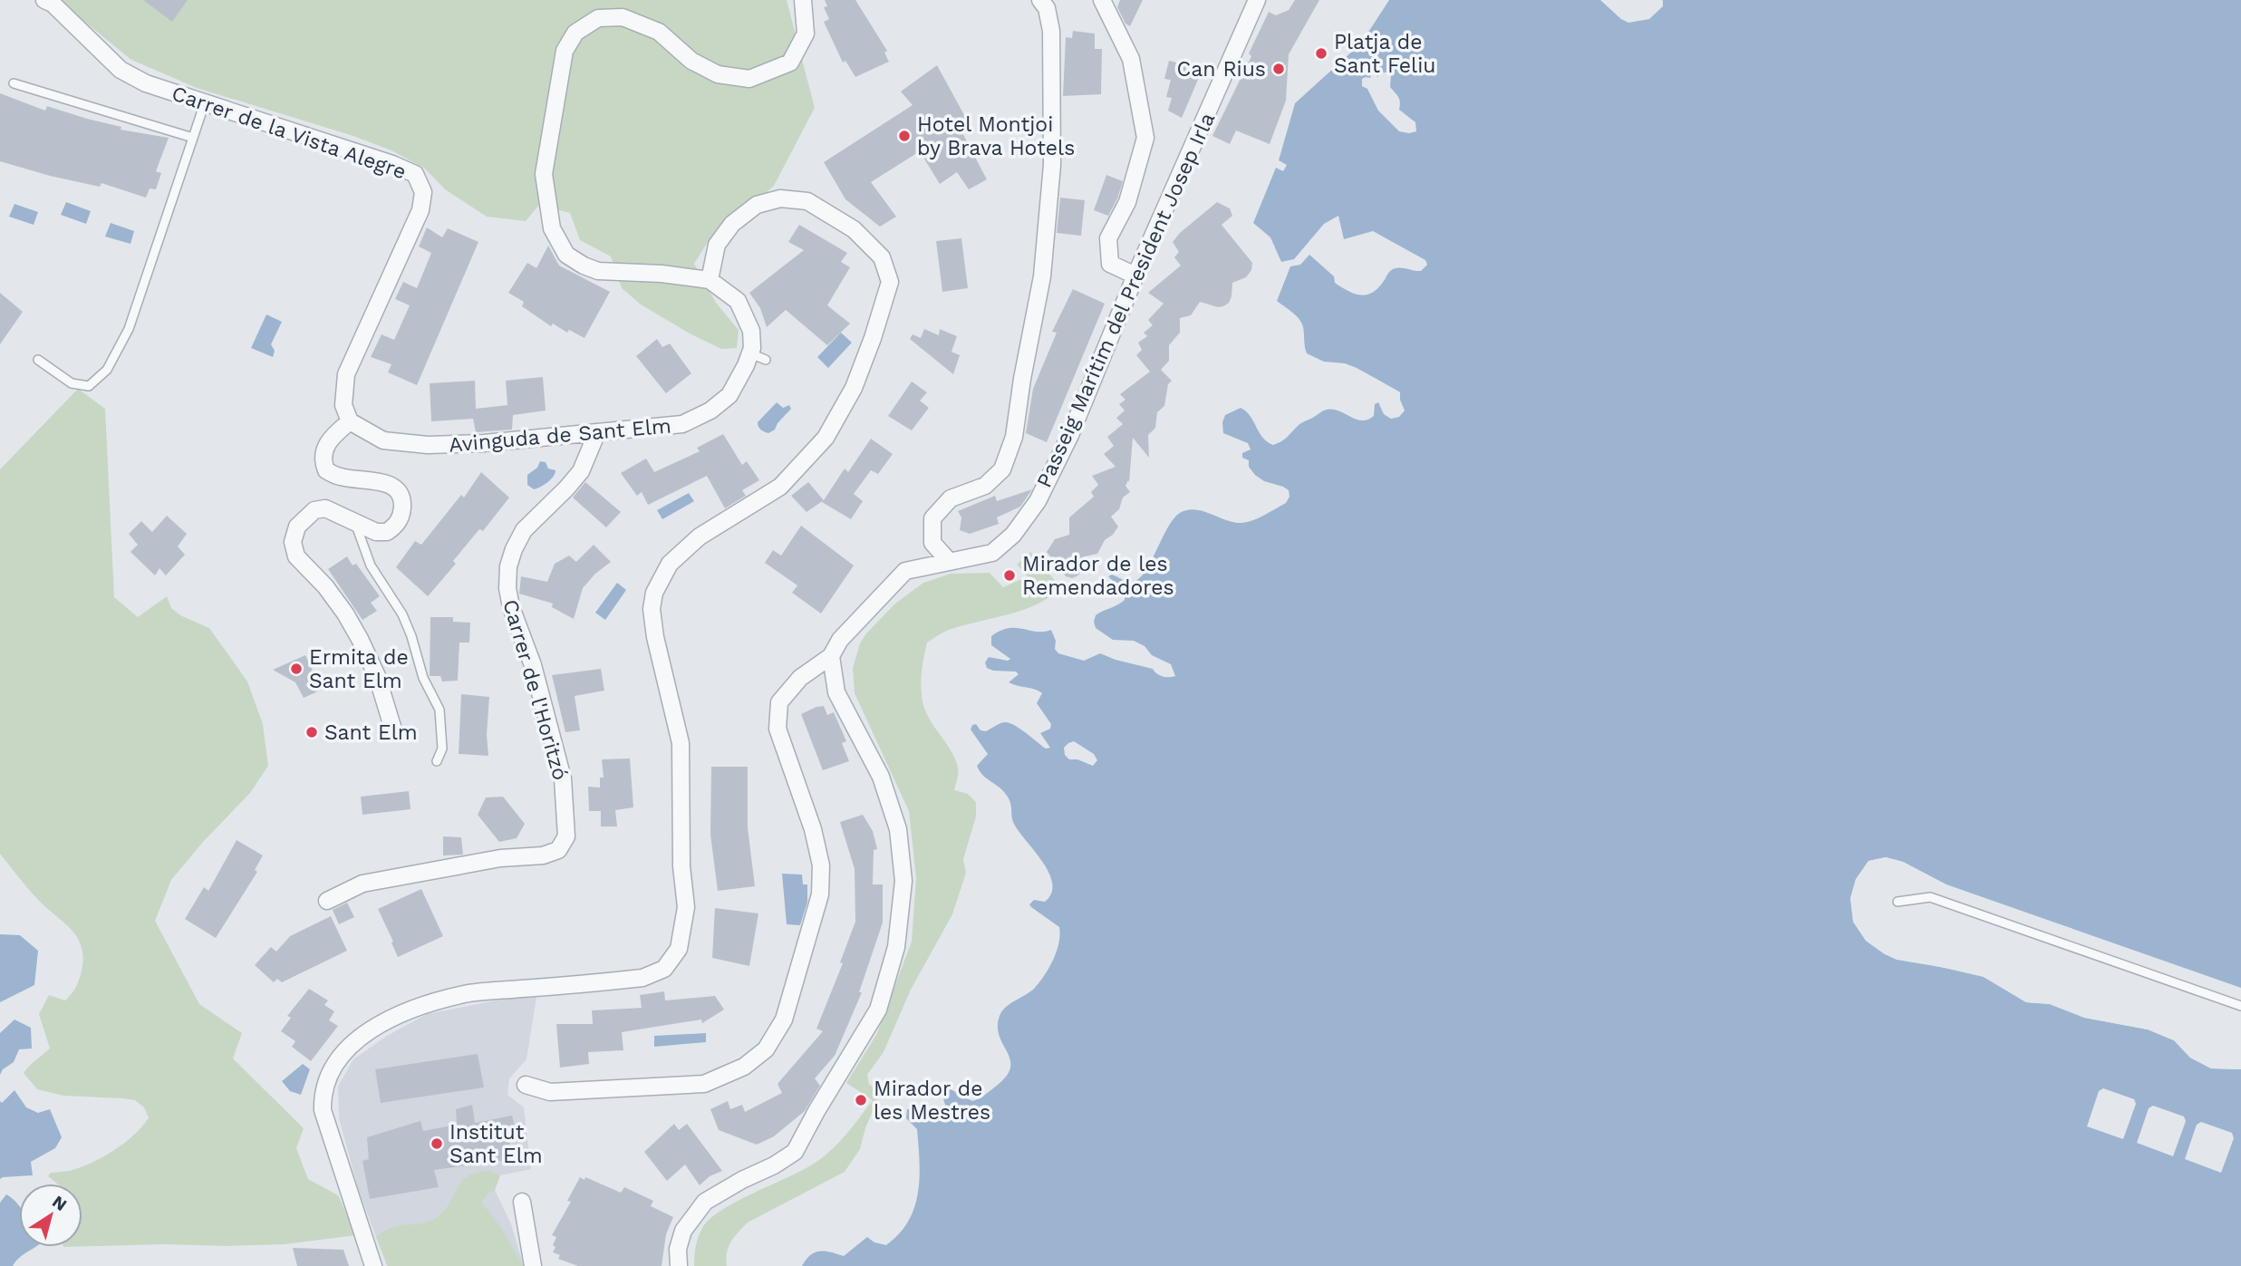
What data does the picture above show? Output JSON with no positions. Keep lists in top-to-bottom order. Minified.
{"streets":{"street":["Carrer de la Vista Alegre","Passeig Marítim del President Josep Irla","Avinguda de Sant Elm","Carrer de l'Horitzó"]},"crossings":[["Carrer de la Vista Alegre","Avinguda de Sant Elm"],["Avinguda de Sant Elm","Carrer de l'Horitzó"]],"places":["Platja de Sant Feliu","Can Rius","Hotel Montjoi by Brava Hotels","Mirador de les Remendadores","Ermita de Sant Elm","Sant Elm","Mirador de les Mestres","Institut Sant Elm"],"north":"top right"}
